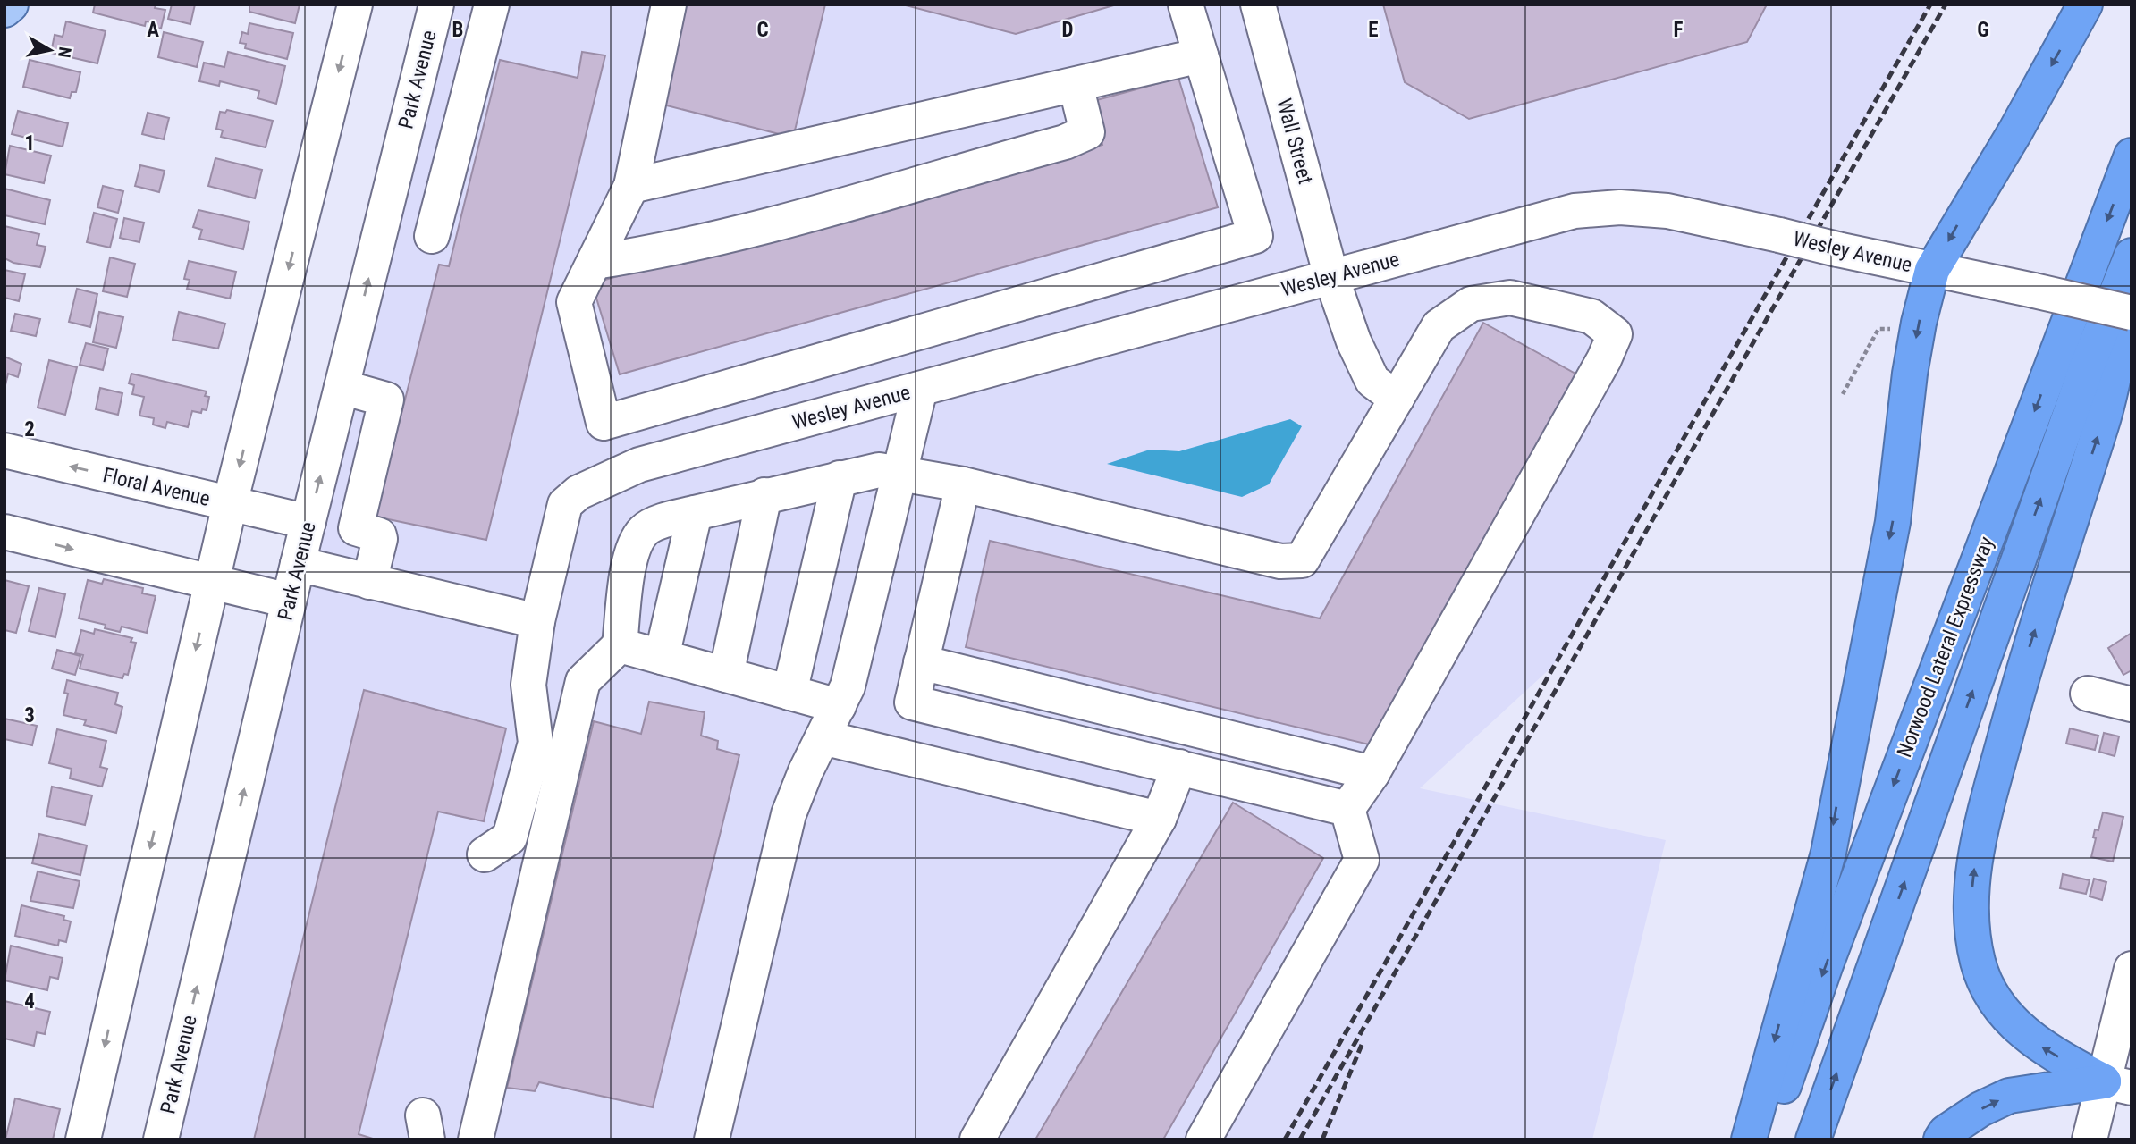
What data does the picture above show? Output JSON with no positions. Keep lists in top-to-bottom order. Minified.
{"streets":{"highway":["Norwood Lateral Expressway"],"street":["Park Avenue","Wall Street","Wesley Avenue","Floral Avenue"]},"crossings":[["Park Avenue","Floral Avenue"],["Wall Street","Wesley Avenue"]],"north":"right","grid":{"columns":["A","B","C","D","E","F","G"],"rows":["1","2","3","4"]}}
